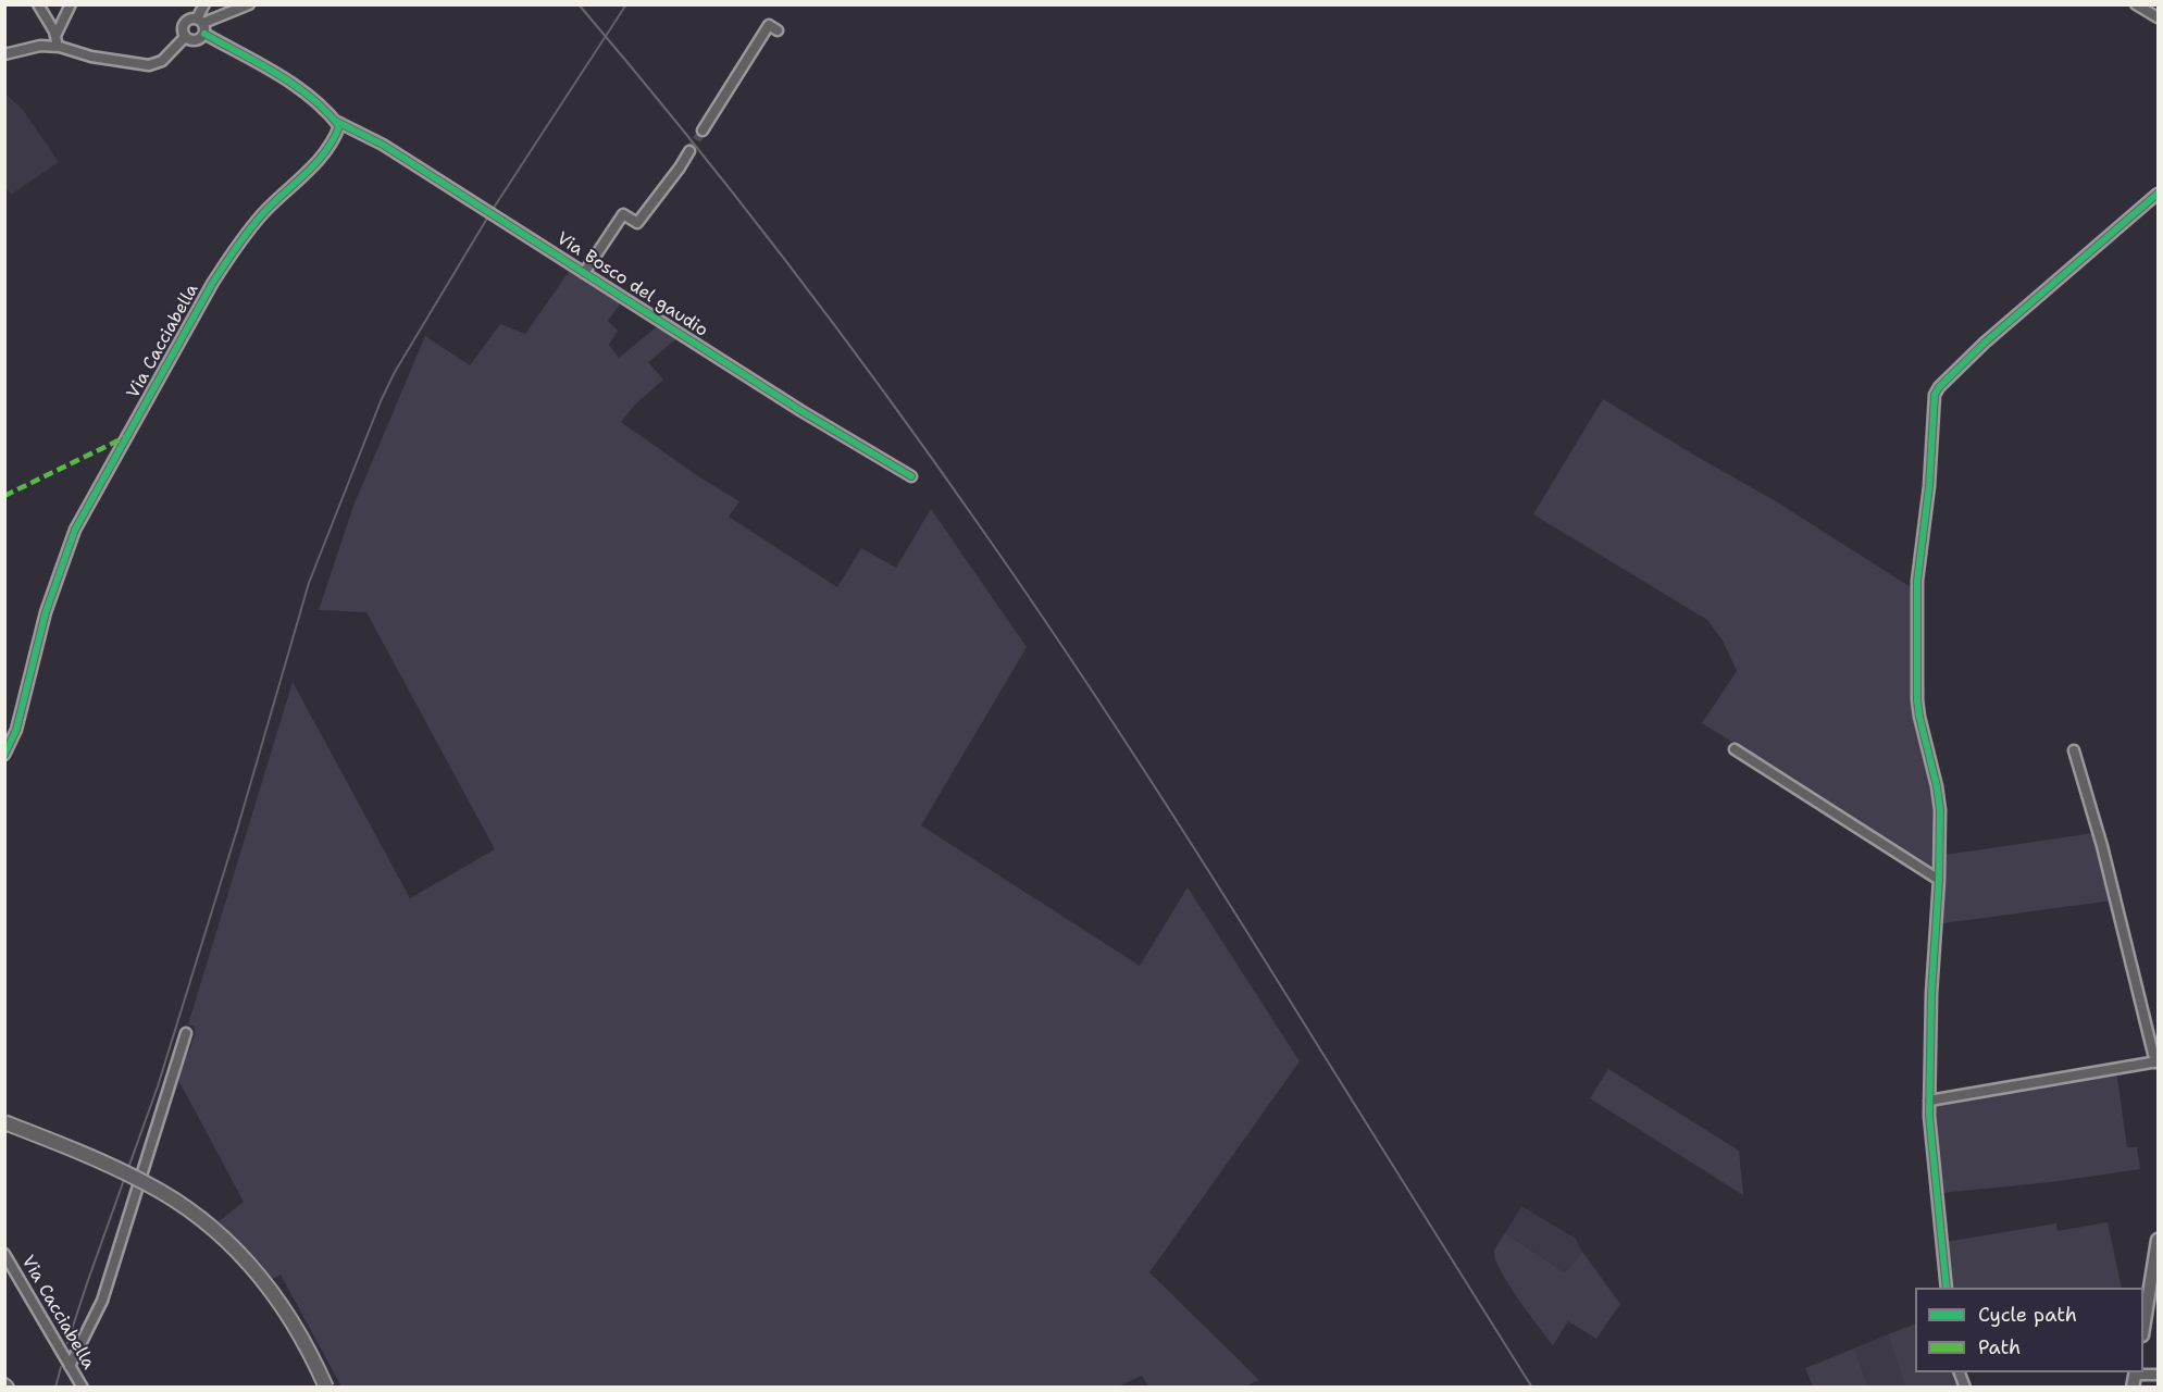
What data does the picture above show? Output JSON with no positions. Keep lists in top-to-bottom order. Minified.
{"streets":{"street":["Via Bosco del gaudio","Via Cacciabella"]},"crossings":[["Via Bosco del gaudio","Via Cacciabella"]],"legend":["Cycle path","Path"]}
